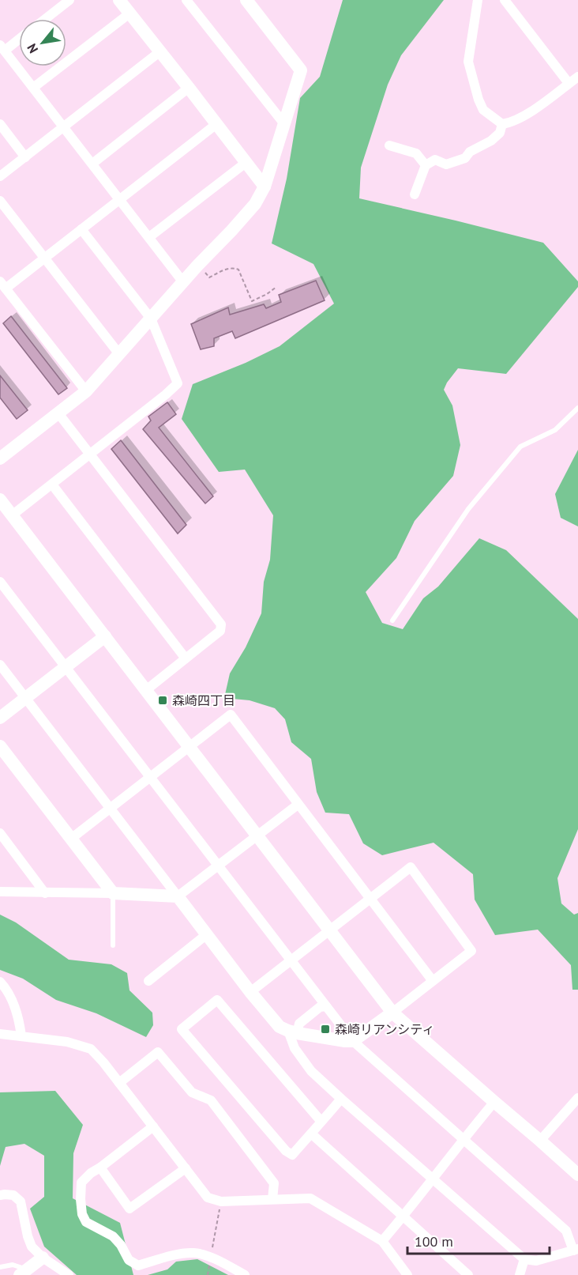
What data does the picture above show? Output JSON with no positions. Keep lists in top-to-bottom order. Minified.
{"places":{"transit":["森崎四丁目","森崎リアンシティ"]},"scale_bar":"100 m","north":"bottom left"}
